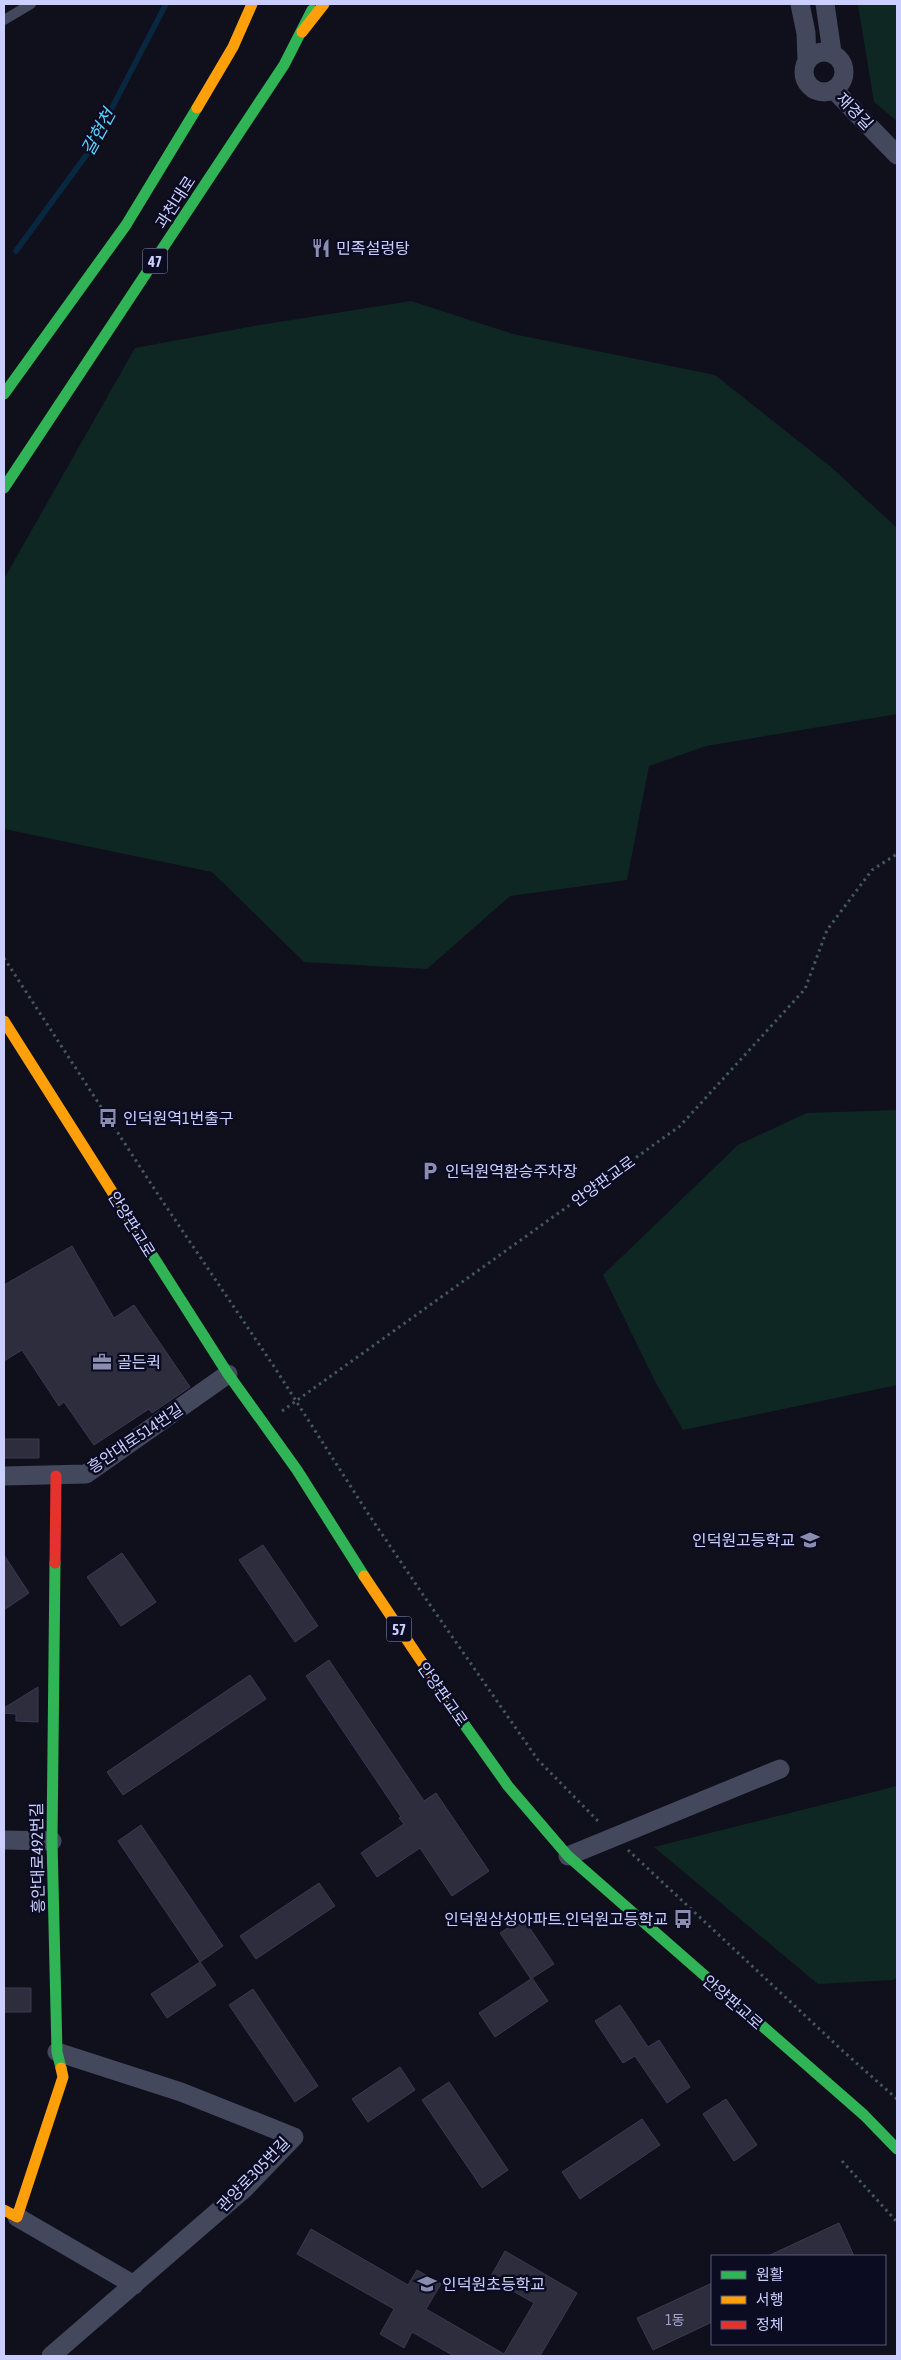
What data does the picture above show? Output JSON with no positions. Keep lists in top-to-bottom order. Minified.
{"streets":{"main road":["과천대로","47","안양판교로","57","흥안대로492번길"],"street":["재경길","흥안대로514번길","관양로305번길"]},"crossings":[["안양판교로","흥안대로514번길"],["흥안대로514번길","흥안대로492번길"],["흥안대로492번길","관양로305번길"]],"water":["갈현천"],"places":{"restaurant":["민족설렁탕"],"bus stop":["인덕원역1번출구","인덕원삼성아파트.인덕원고등학교"],"parking":["인덕원역환승주차장"],"office":["골든퀵"],"school or university":["인덕원고등학교","인덕원초등학교"]},"house_numbers":["1동"],"legend":["원활","서행","정체"]}
